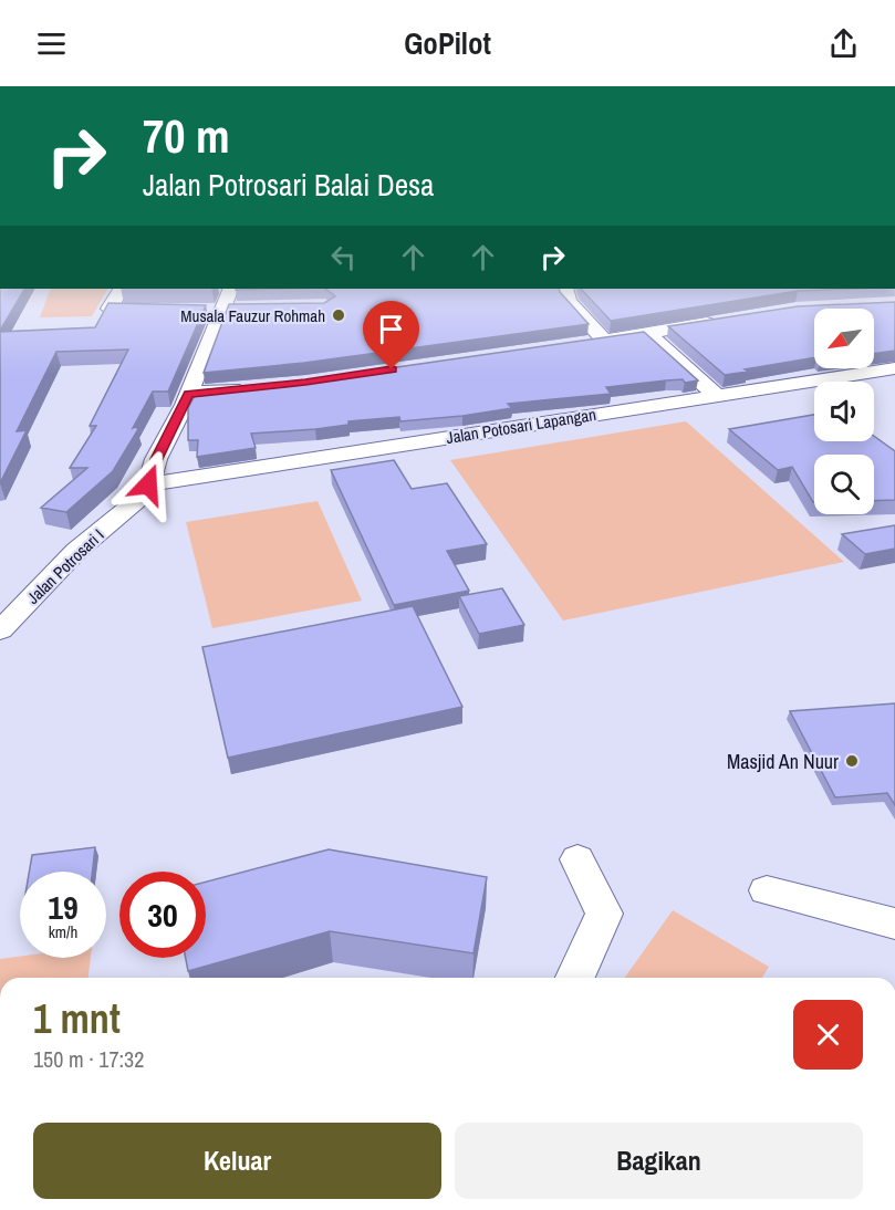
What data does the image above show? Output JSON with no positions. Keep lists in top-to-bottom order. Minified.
{"streets":{"street":["Jalan Potosari Lapangan","Jalan Potrosari I"]},"crossings":[["Jalan Potosari Lapangan","Jalan Potrosari I"]],"places":["Musala Fauzur Rohmah","Masjid An Nuur"],"north":"bottom left","page":{"header":"GoPilot","turn":["70 m","Jalan Potrosari Balai Desa"],"speed":"19 km/h","limit":"30","heading":["1 mnt","150 m · 17:32"],"buttons":["Keluar","Bagikan"]}}
